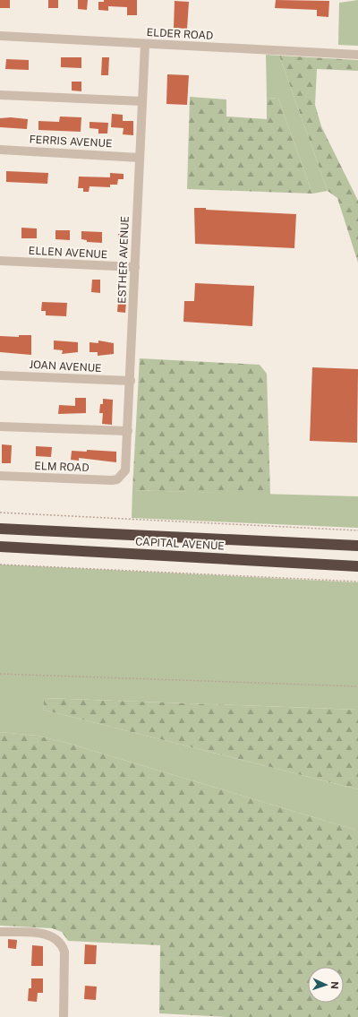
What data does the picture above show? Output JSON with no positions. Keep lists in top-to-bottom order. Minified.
{"streets":{"highway":["CAPITAL AVENUE"],"street":["ELDER ROAD","FERRIS AVENUE","ELLEN AVENUE","ESTHER AVENUE","JOAN AVENUE","ELM ROAD"]},"crossings":[["ELDER ROAD","ESTHER AVENUE"],["FERRIS AVENUE","ESTHER AVENUE"],["ELLEN AVENUE","ESTHER AVENUE"],["ESTHER AVENUE","JOAN AVENUE"],["ESTHER AVENUE","ELM ROAD"]],"north":"right"}
